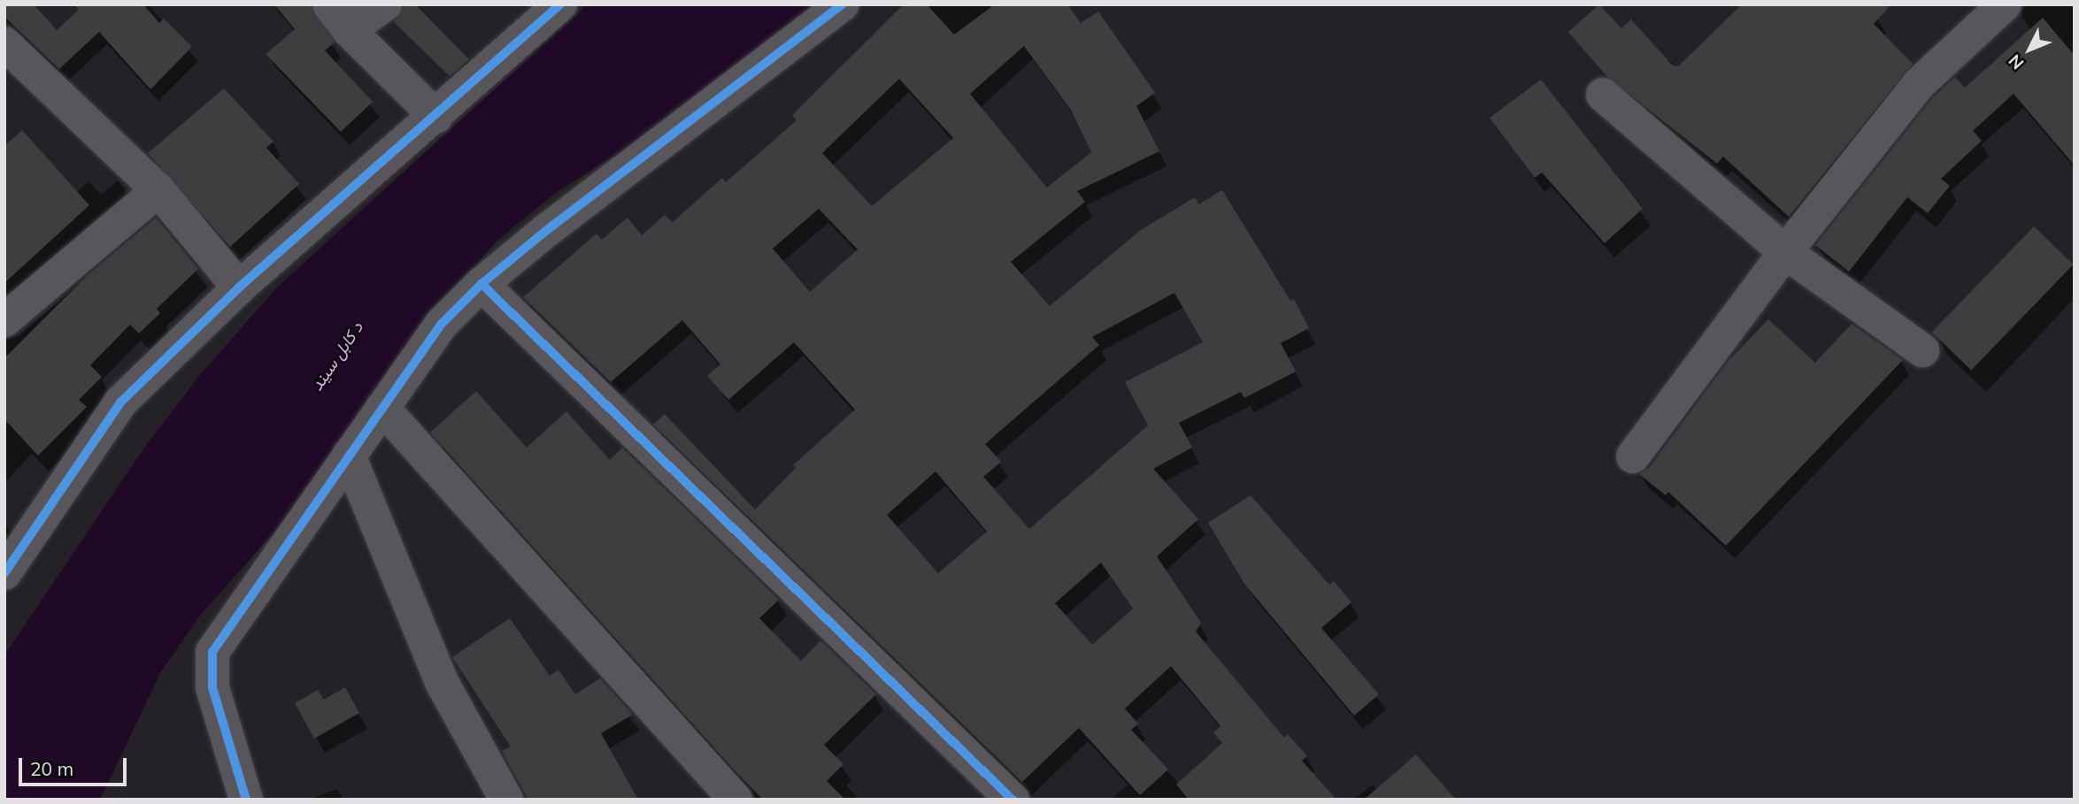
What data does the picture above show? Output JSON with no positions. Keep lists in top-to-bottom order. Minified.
{"water":["د کابل سيند"],"scale_bar":"20 m","north":"bottom left"}
